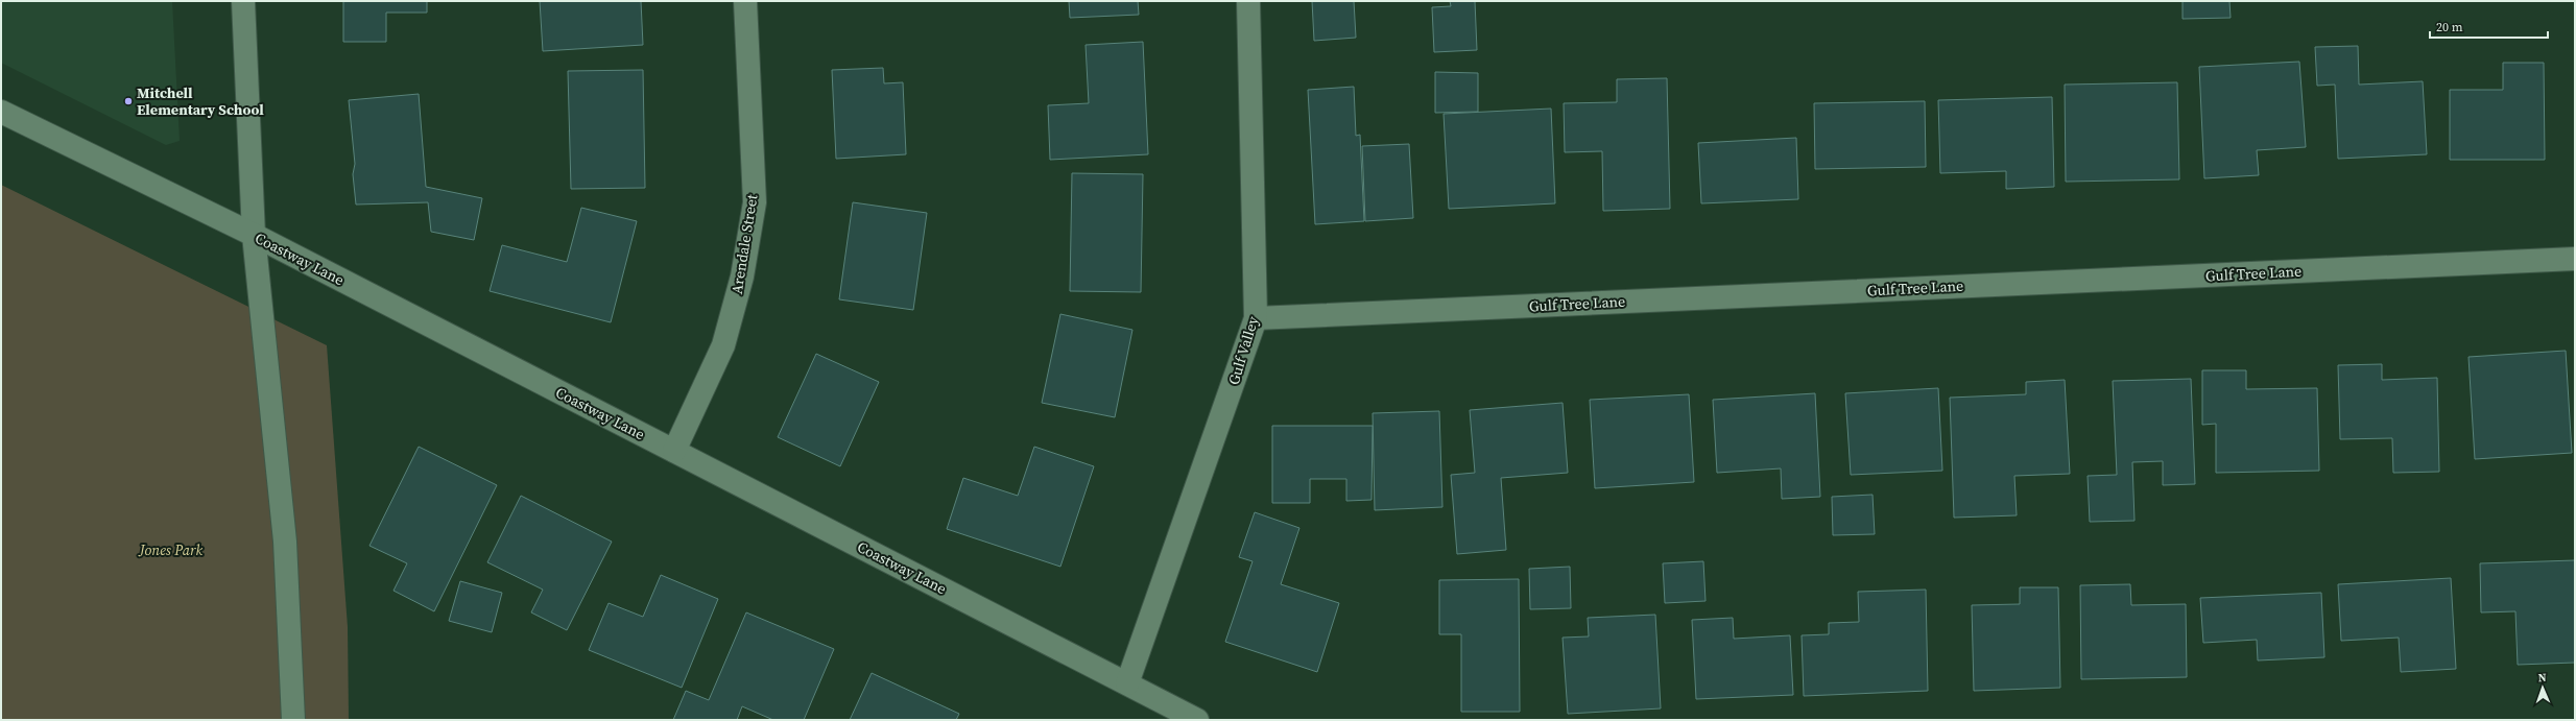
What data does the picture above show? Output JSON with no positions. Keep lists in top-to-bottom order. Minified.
{"streets":{"street":["Arendale Street","Coastway Lane","Gulf Tree Lane","Gulf Valley"]},"crossings":[["Arendale Street","Coastway Lane"],["Coastway Lane","Gulf Valley"],["Gulf Tree Lane","Gulf Valley"]],"parks":["Jones Park"],"places":["Mitchell Elementary School"],"scale_bar":"20 m","north":"top"}
